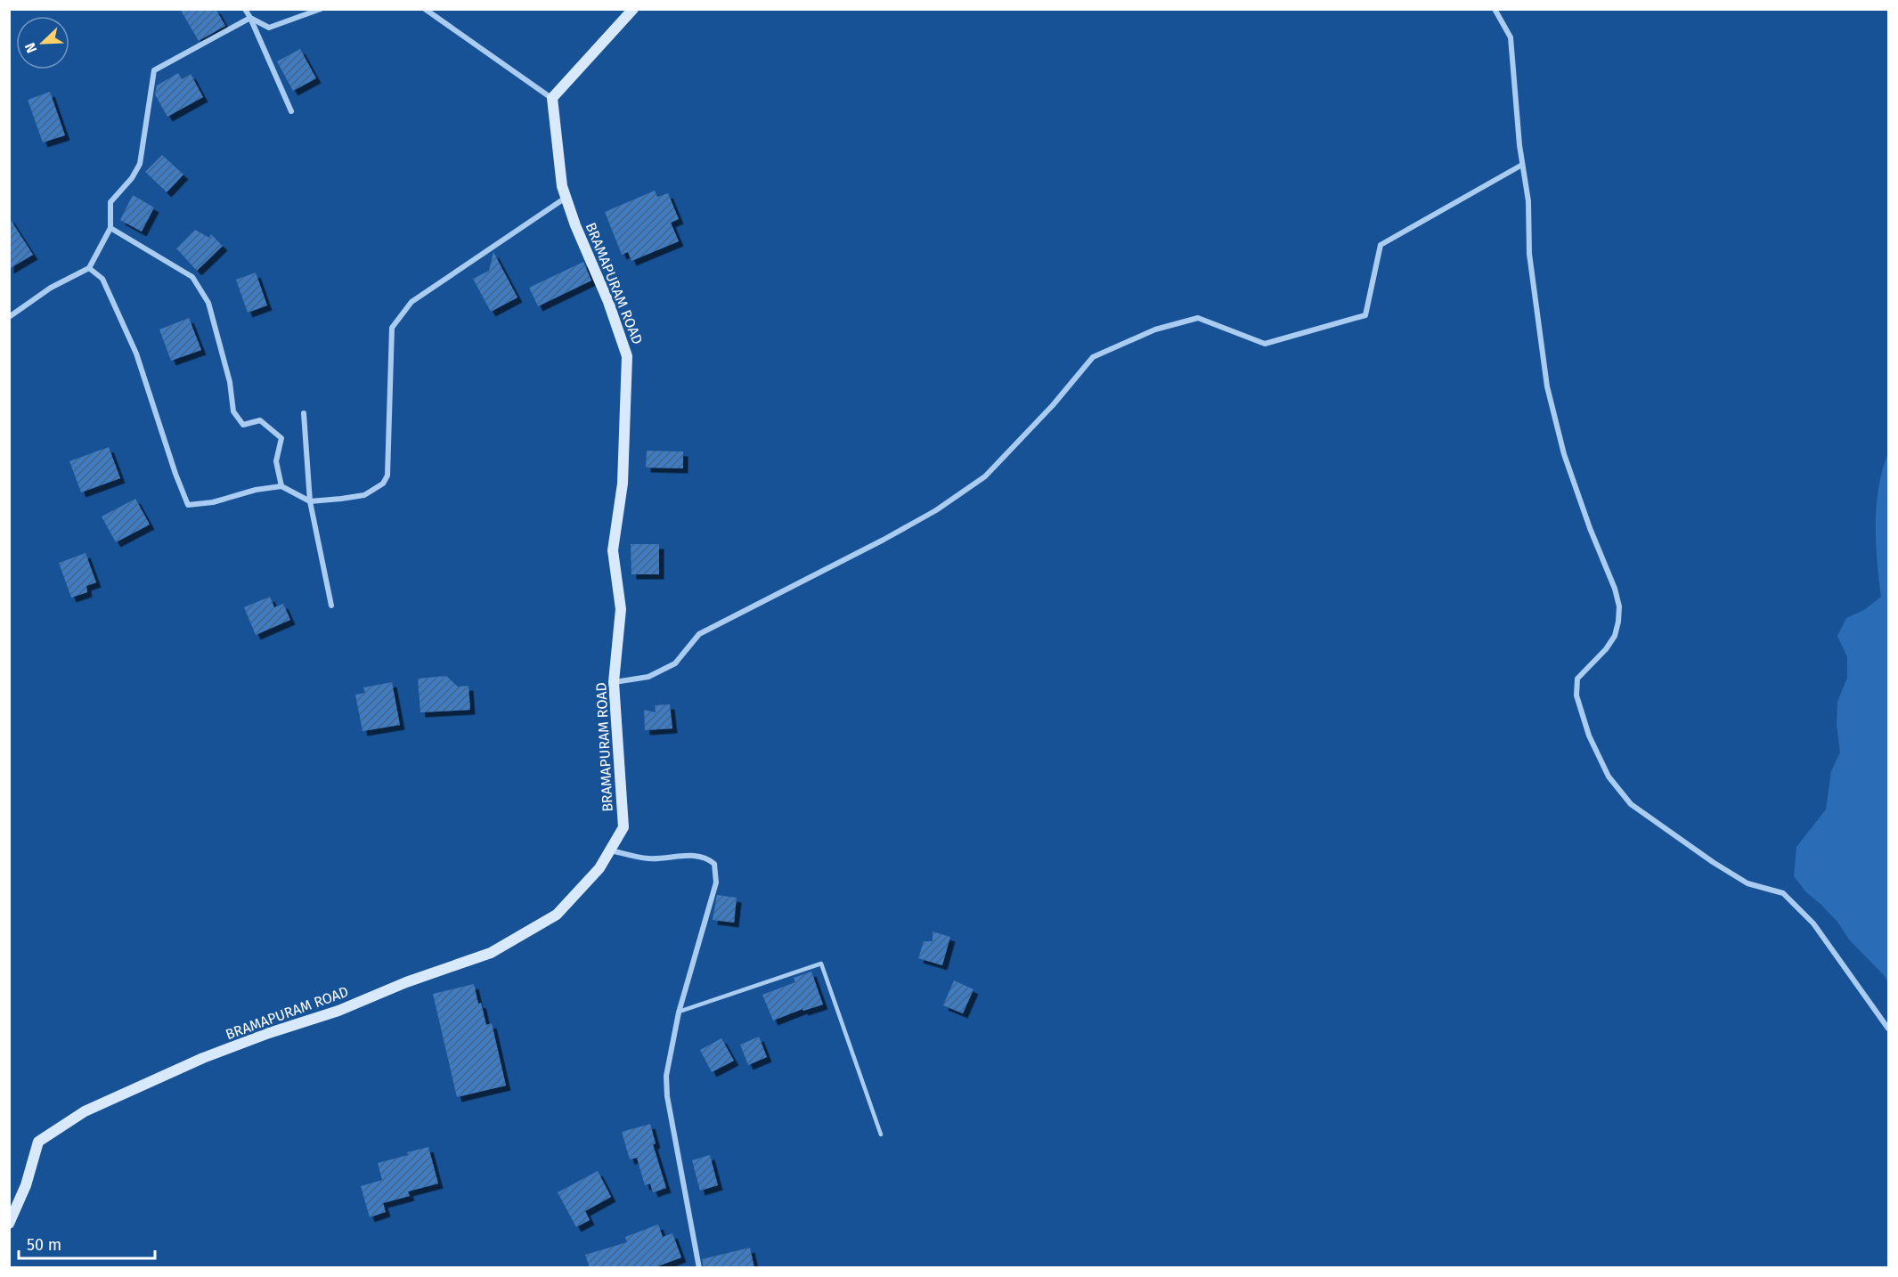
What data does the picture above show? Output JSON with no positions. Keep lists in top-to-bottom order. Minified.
{"streets":{"street":["BRAMAPURAM ROAD"]},"scale_bar":"50 m","north":"bottom left"}
